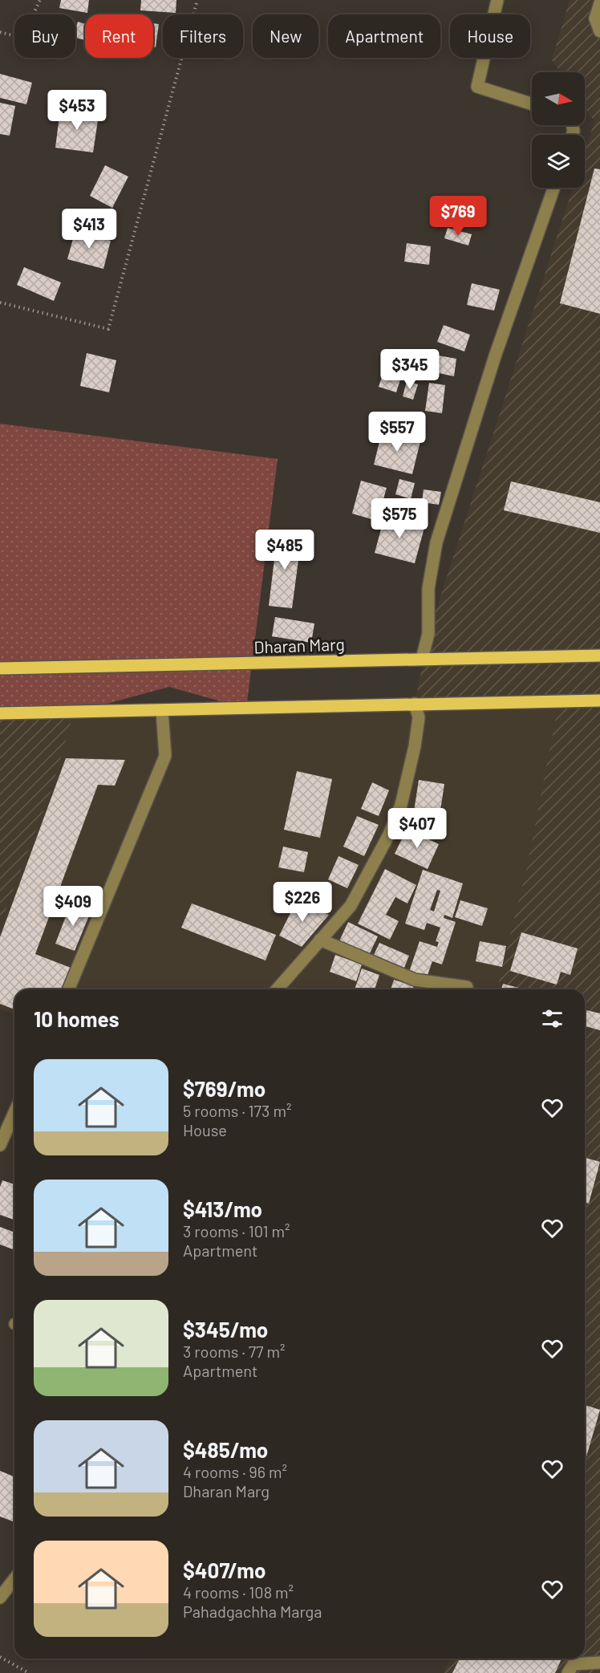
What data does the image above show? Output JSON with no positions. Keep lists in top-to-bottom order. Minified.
{"streets":{"main road":["Dharan Marg"]},"north":"right","page":{"chip":["Buy","Rent","Filters","New","Apartment","House"],"price":["$453","$769","$413","$345","$557","$575","$485","$407","$226","$409"],"heading":"10 homes","list":[{"name":"$769/mo","note":"5 rooms · 173 m² · House"},{"name":"$413/mo","note":"3 rooms · 101 m² · Apartment"},{"name":"$345/mo","note":"3 rooms · 77 m² · Apartment"},{"name":"$485/mo","note":"4 rooms · 96 m² · Dharan Marg"},{"name":"$407/mo","note":"4 rooms · 108 m² · Pahadgachha Marga"}]}}
